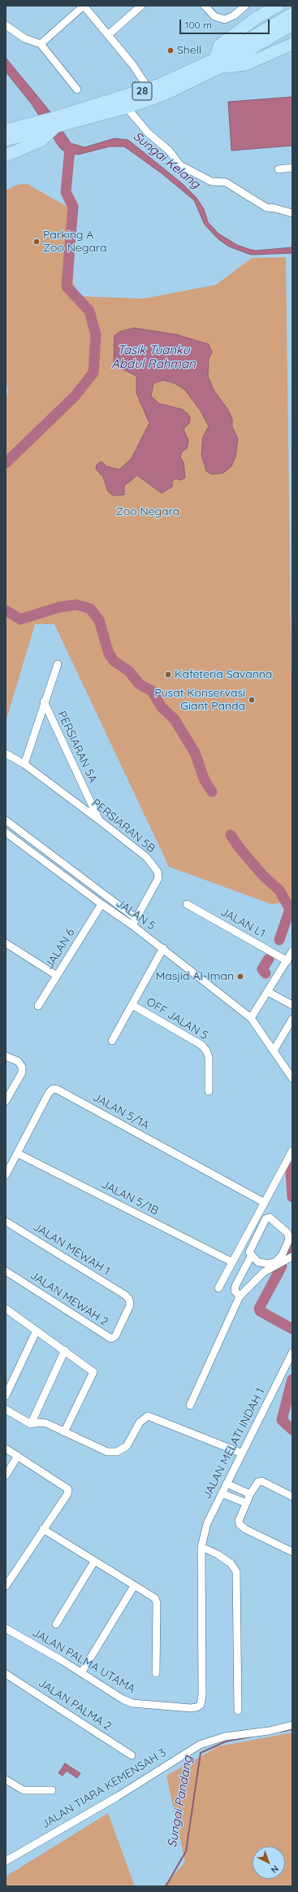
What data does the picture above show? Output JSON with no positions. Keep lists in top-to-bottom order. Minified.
{"streets":{"highway":["28"],"street":["PERSIARAN 5A","PERSIARAN 5B","JALAN 5","JALAN L1","JALAN 6","OFF JALAN 5","JALAN 5/1A","JALAN 5/1B","JALAN MEWAH 1","JALAN MEWAH 2","JALAN MELATI INDAH 1","JALAN PALMA UTAMA","JALAN PALMA 2","JALAN TIARA KEMENSAH 3"]},"crossings":[["PERSIARAN 5A","PERSIARAN 5B"],["PERSIARAN 5B","JALAN 5"],["JALAN 5","JALAN 6"],["JALAN 5","OFF JALAN 5"],["JALAN 5/1A","JALAN 5/1B"],["JALAN MEWAH 1","JALAN MEWAH 2"],["JALAN MELATI INDAH 1","JALAN PALMA UTAMA"]],"water":["Sungai Kelang","Tasik Tuanku Abdul Rahman","Sungai Pandang"],"parks":["Zoo Negara"],"places":["Shell","Parking A Zoo Negara","Kafeteria Savanna","Pusat Konservasi Giant Panda","Masjid Al-Iman"],"scale_bar":"100 m","north":"bottom right"}
